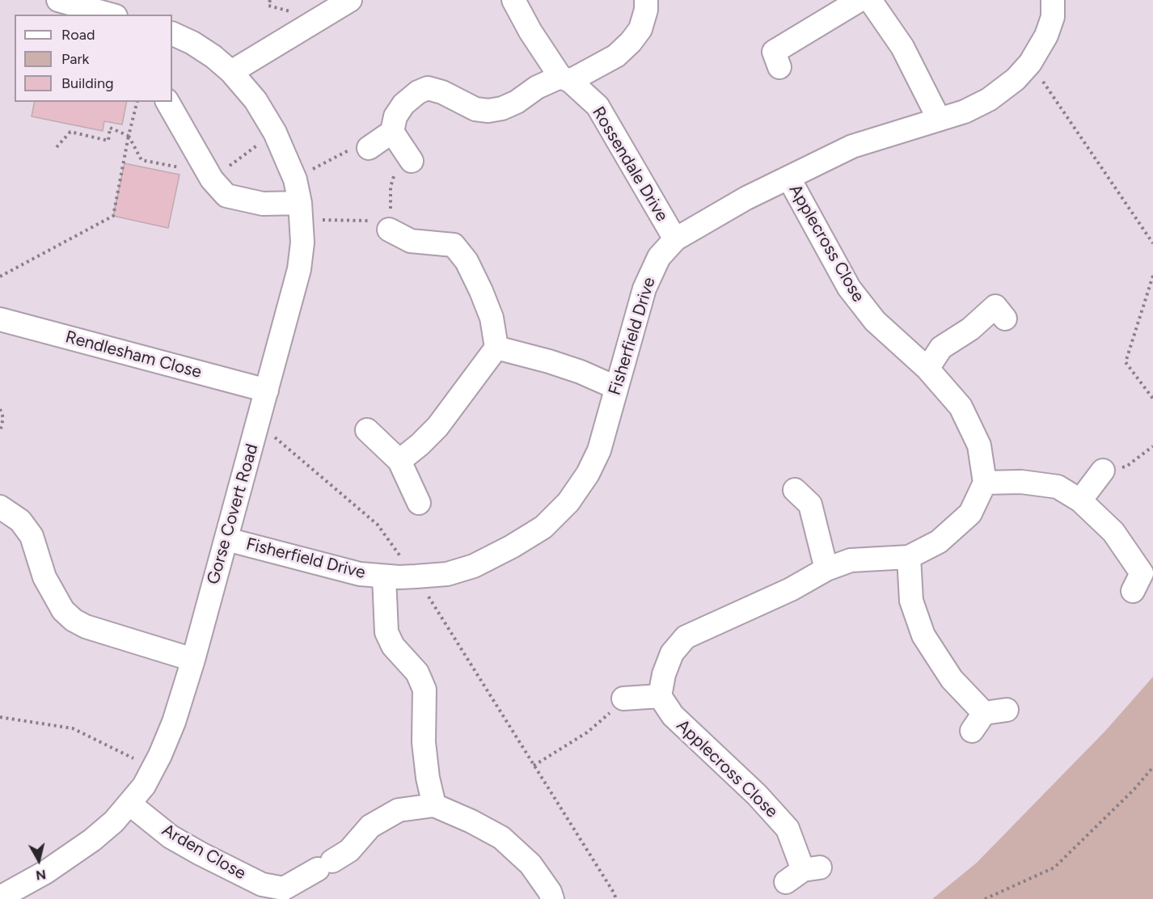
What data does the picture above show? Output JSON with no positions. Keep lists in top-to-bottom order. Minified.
{"streets":{"street":["Rossendale Drive","Applecross Close","Fisherfield Drive","Rendlesham Close","Gorse Covert Road","Arden Close"]},"crossings":[["Rossendale Drive","Fisherfield Drive"],["Applecross Close","Fisherfield Drive"],["Fisherfield Drive","Gorse Covert Road"],["Rendlesham Close","Gorse Covert Road"],["Gorse Covert Road","Arden Close"]],"legend":["Road","Park","Building"],"north":"bottom"}
